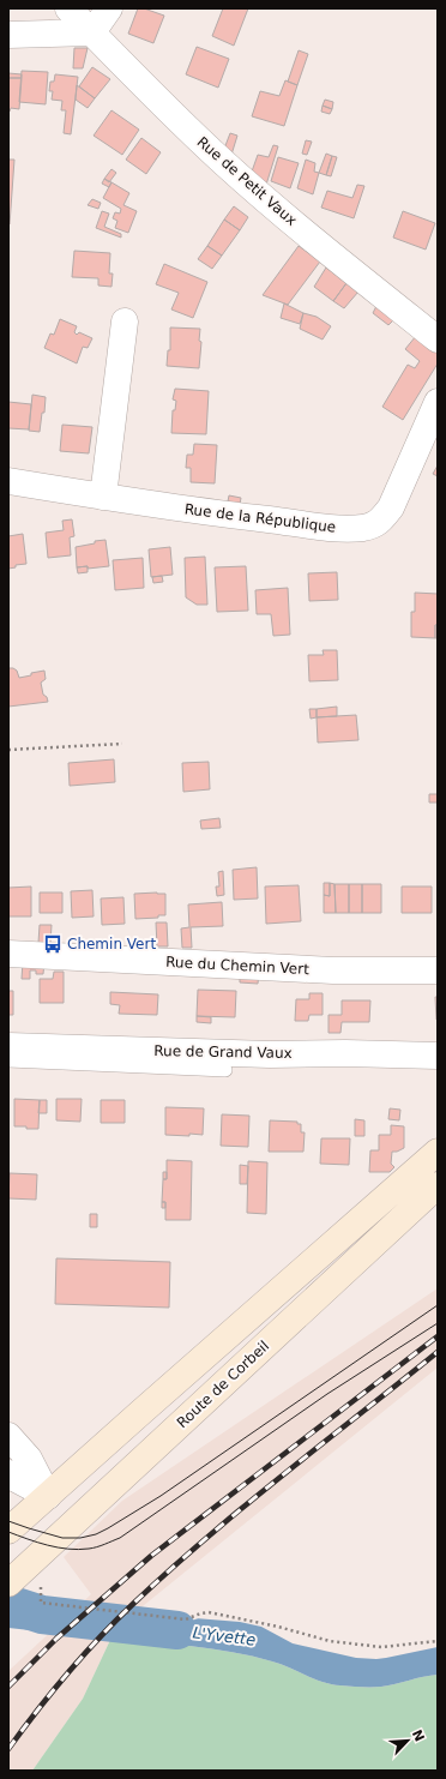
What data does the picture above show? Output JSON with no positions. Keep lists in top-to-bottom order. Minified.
{"streets":{"main road":["Route de Corbeil"],"street":["Rue de Petit Vaux","Rue de la République","Rue du Chemin Vert","Rue de Grand Vaux"]},"water":["L'Yvette"],"places":{"bus stop":["Chemin Vert"]},"north":"top right"}
